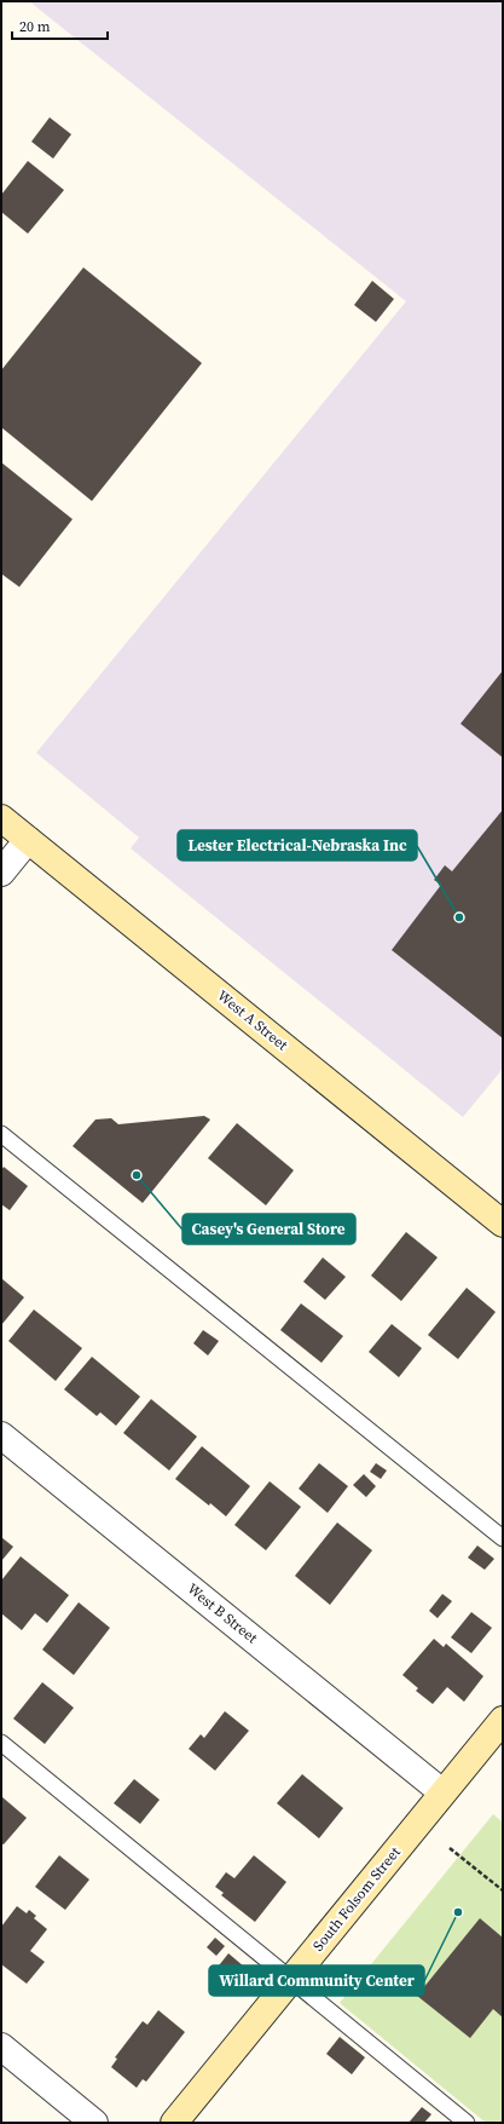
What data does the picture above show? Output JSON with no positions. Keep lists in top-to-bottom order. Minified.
{"streets":{"main road":["West A Street","South Folsom Street"],"street":["West B Street"]},"crossings":[["West B Street","South Folsom Street"]],"places":["Lester Electrical-Nebraska Inc","Casey's General Store","Willard Community Center"],"scale_bar":"20 m"}
